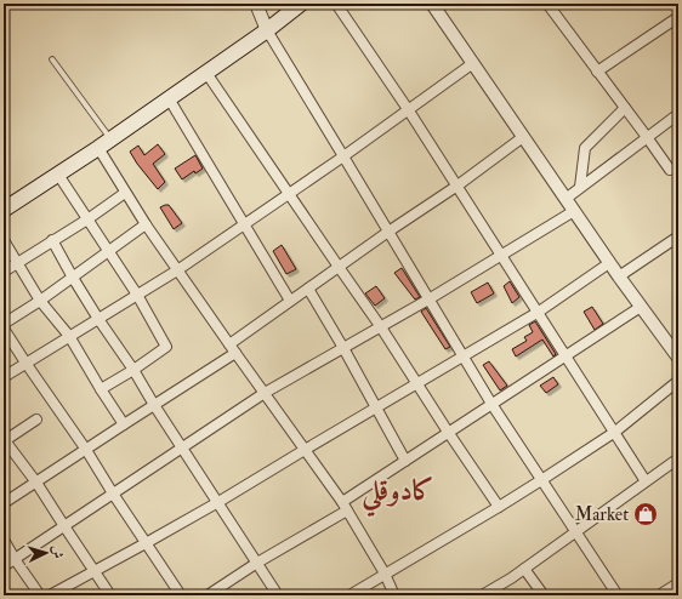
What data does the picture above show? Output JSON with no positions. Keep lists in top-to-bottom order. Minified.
{"districts":["كادوقلي"],"places":{"shop":["Market"]},"north":"right"}
